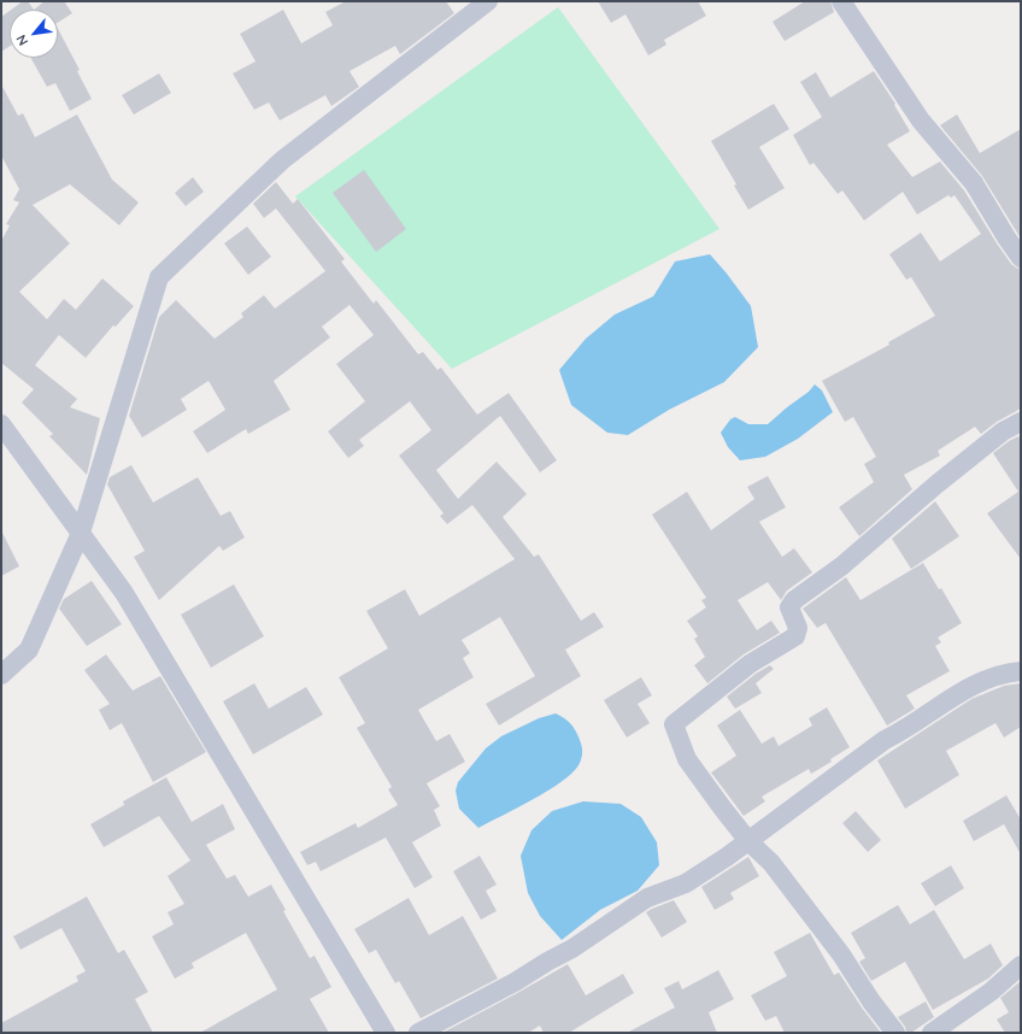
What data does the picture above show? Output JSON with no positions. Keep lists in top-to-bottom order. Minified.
{"north":"bottom left"}
